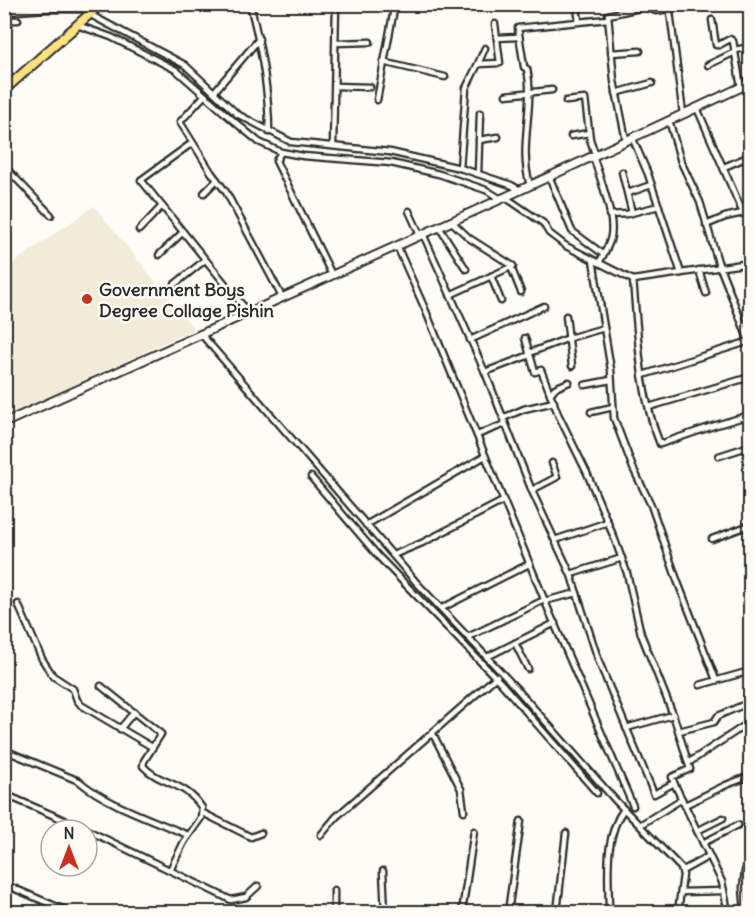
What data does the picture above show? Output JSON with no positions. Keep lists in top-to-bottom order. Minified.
{"places":["Government Boys Degree Collage Pishin"],"north":"top"}
